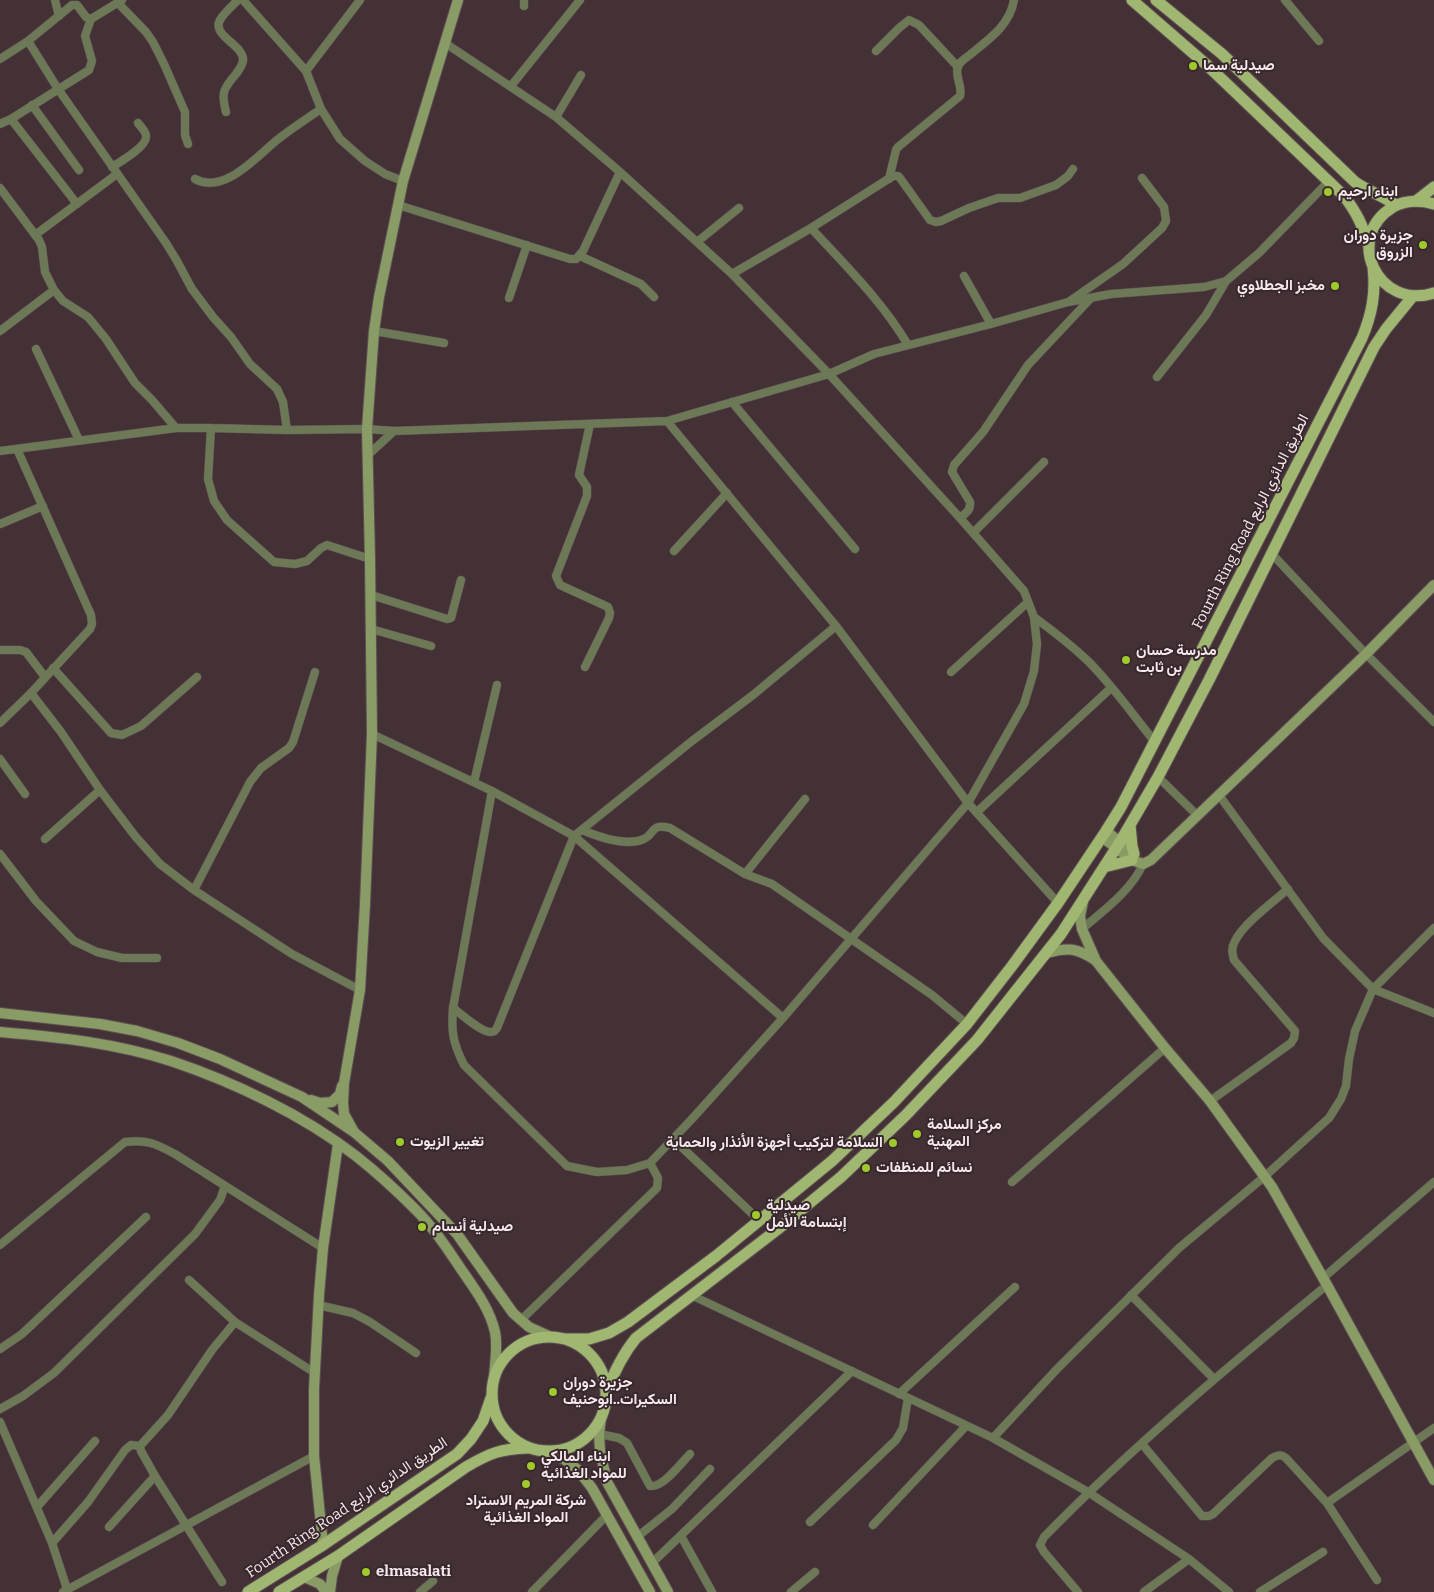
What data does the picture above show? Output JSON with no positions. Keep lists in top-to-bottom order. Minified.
{"streets":{"main road":["Fourth Ring Road الطريق الدائري الرابع"]},"places":["صيدلية سما","ابناء ارحيم","جزيرة دوران الزروق","مخبز الجطلاوي","مدرسة حسان بن ثابت","مركز السلامة المهنية","تغيير الزيوت","السلامة لتركيب أجهزة الأنذار والحماية","نسائم للمنظفات","صيدلية إبتسامة الأمل","صيدلية أنسام","جزيرة دوران السكيرات..ابوحنيف","ابناء المالكي للمواد الغذائيه","شركة المريم الاستراد المواد الغذائية","elmasalati"]}
